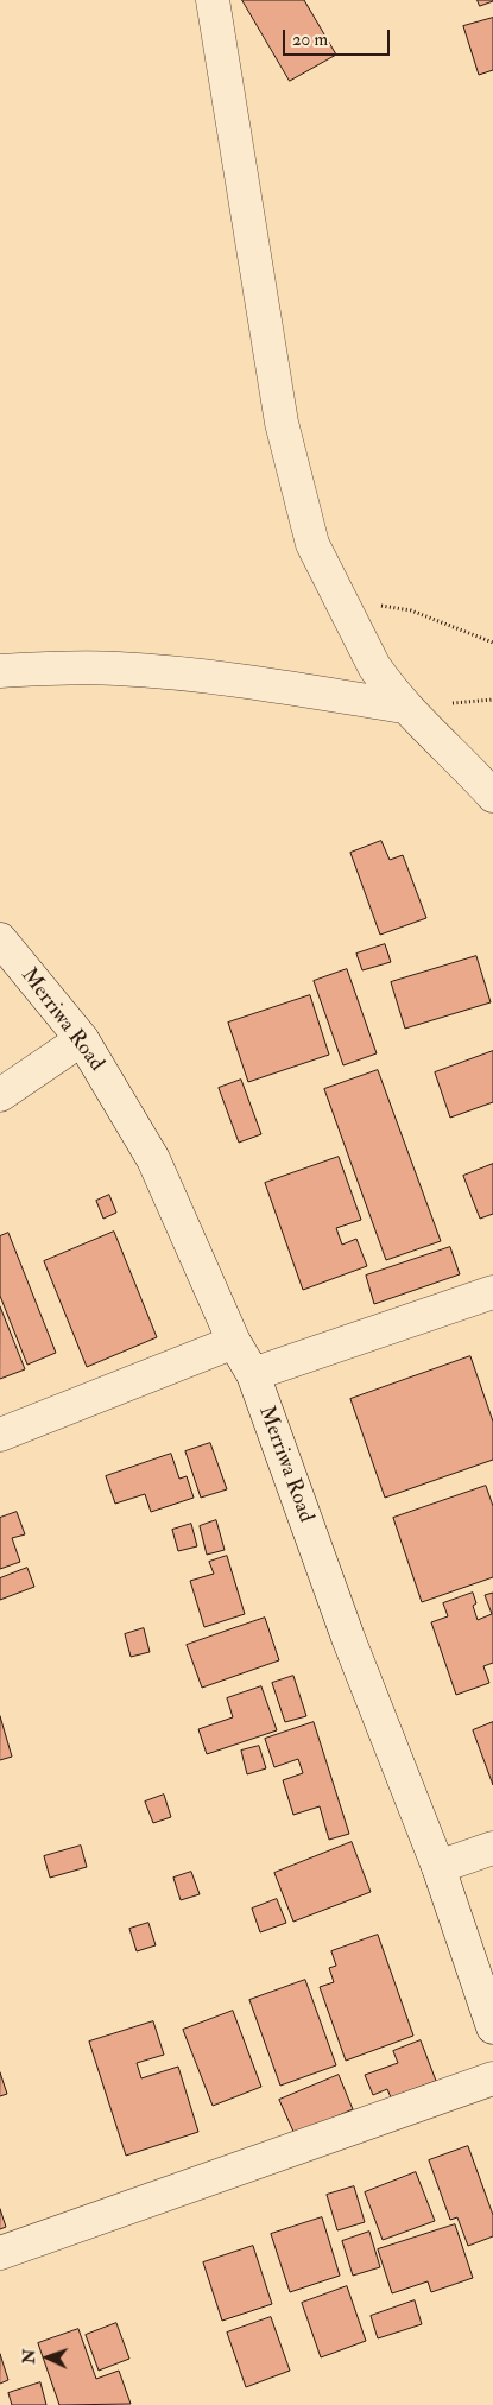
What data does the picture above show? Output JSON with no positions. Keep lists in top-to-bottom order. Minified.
{"streets":{"street":["Merriwa Road"]},"scale_bar":"20 m","north":"left"}
